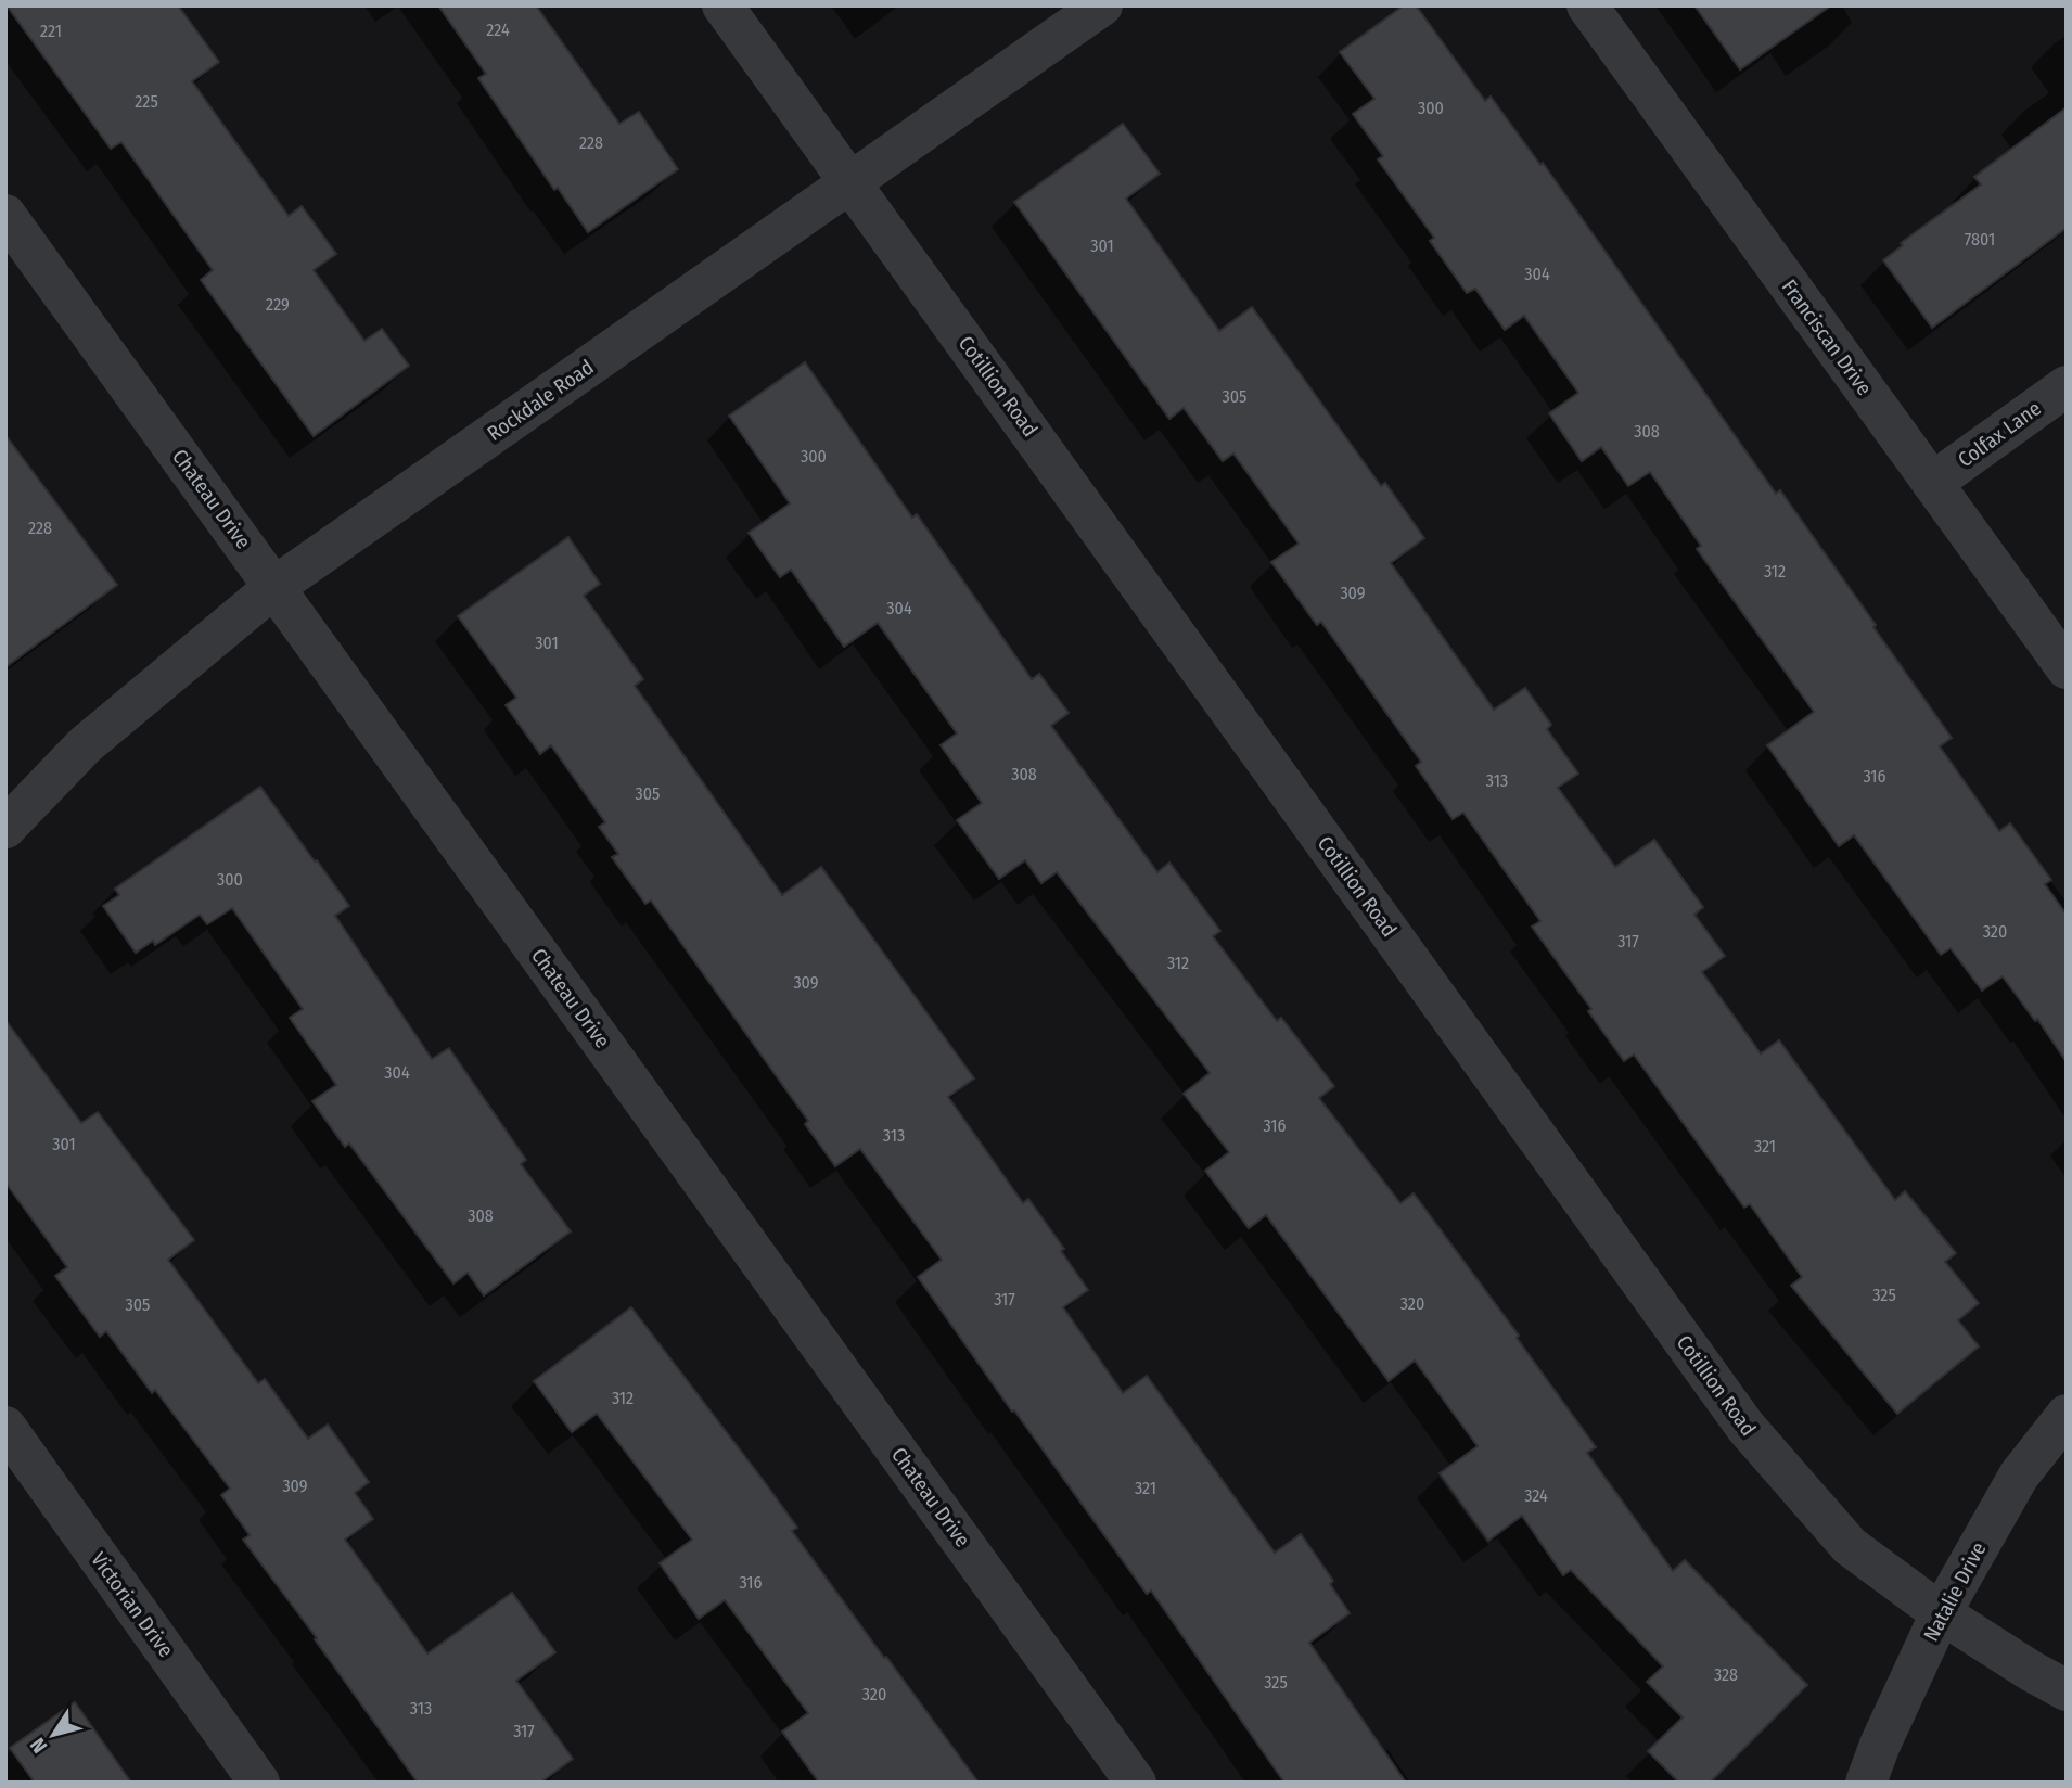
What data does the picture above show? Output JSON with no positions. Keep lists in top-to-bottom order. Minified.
{"streets":{"street":["Franciscan Drive","Cotillion Road","Rockdale Road","Colfax Lane","Chateau Drive","Natalie Drive","Victorian Drive"]},"crossings":[["Franciscan Drive","Colfax Lane"],["Cotillion Road","Rockdale Road"],["Cotillion Road","Natalie Drive"],["Rockdale Road","Chateau Drive"]],"house_numbers":["224","221","225","300","228","7801","301","304","229","305","308","300","228","312","309","304","301","308","316","313","305","300","320","317","312","309","304","316","313","301","321","308","325","317","320","305","312","309","321","324","316","328","325","320","313","317"],"north":"bottom left"}
